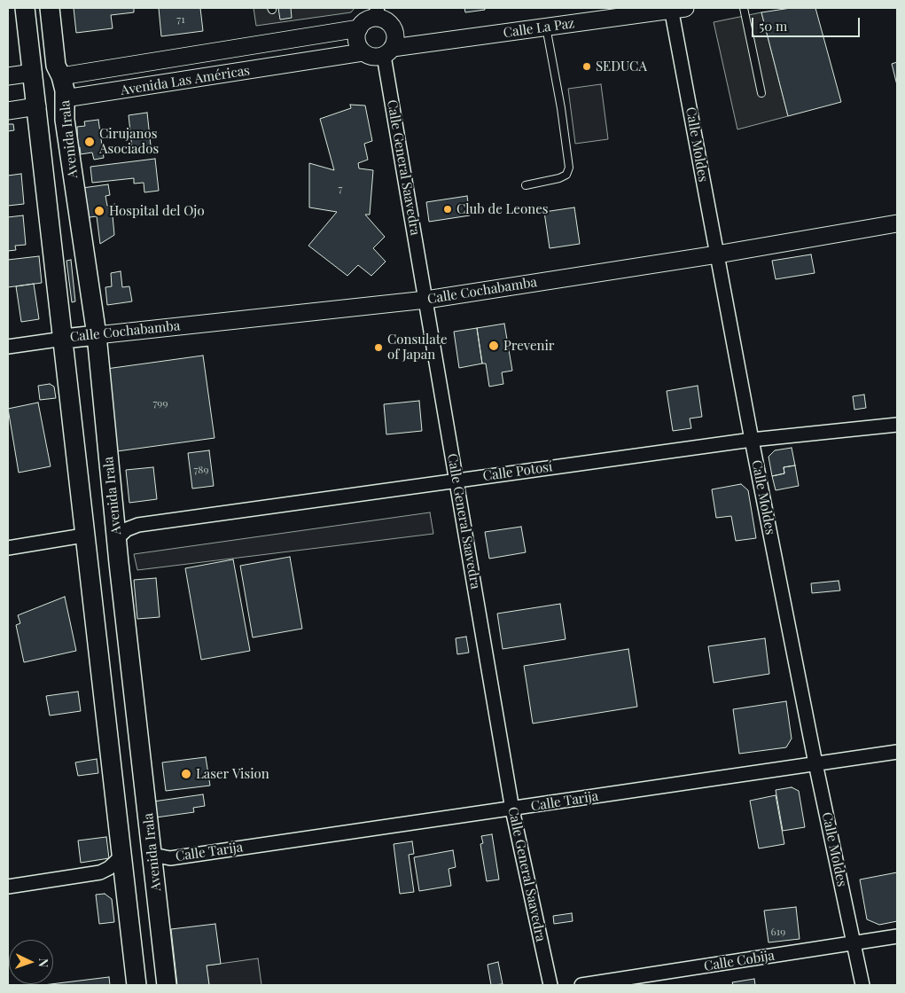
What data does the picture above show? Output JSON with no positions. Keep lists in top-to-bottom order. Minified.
{"streets":{"main road":["Avenida Las Américas","Avenida Irala","Calle Cochabamba"],"street":["Calle La Paz","Calle Moldes","Calle General Saavedra","Calle Potosí","Calle Tarija","Calle Cobija"]},"crossings":[["Calle La Paz","Avenida Las Américas"],["Calle La Paz","Calle Moldes"],["Calle La Paz","Calle General Saavedra"],["Avenida Las Américas","Avenida Irala"],["Avenida Las Américas","Calle General Saavedra"],["Avenida Irala","Calle Cochabamba"],["Avenida Irala","Calle Potosí"],["Avenida Irala","Calle Tarija"],["Calle Moldes","Calle Cochabamba"],["Calle Moldes","Calle Potosí"],["Calle Moldes","Calle Tarija"],["Calle Moldes","Calle Cobija"],["Calle General Saavedra","Calle Cochabamba"],["Calle General Saavedra","Calle Potosí"],["Calle General Saavedra","Calle Tarija"]],"places":["SEDUCA","Cirujanos Asociados","Club de Leones","Hospital del Ojo","Prevenir","Consulate of Japan","Laser Vision"],"house_numbers":["71","7","799","789","619"],"scale_bar":"50 m","north":"right"}
